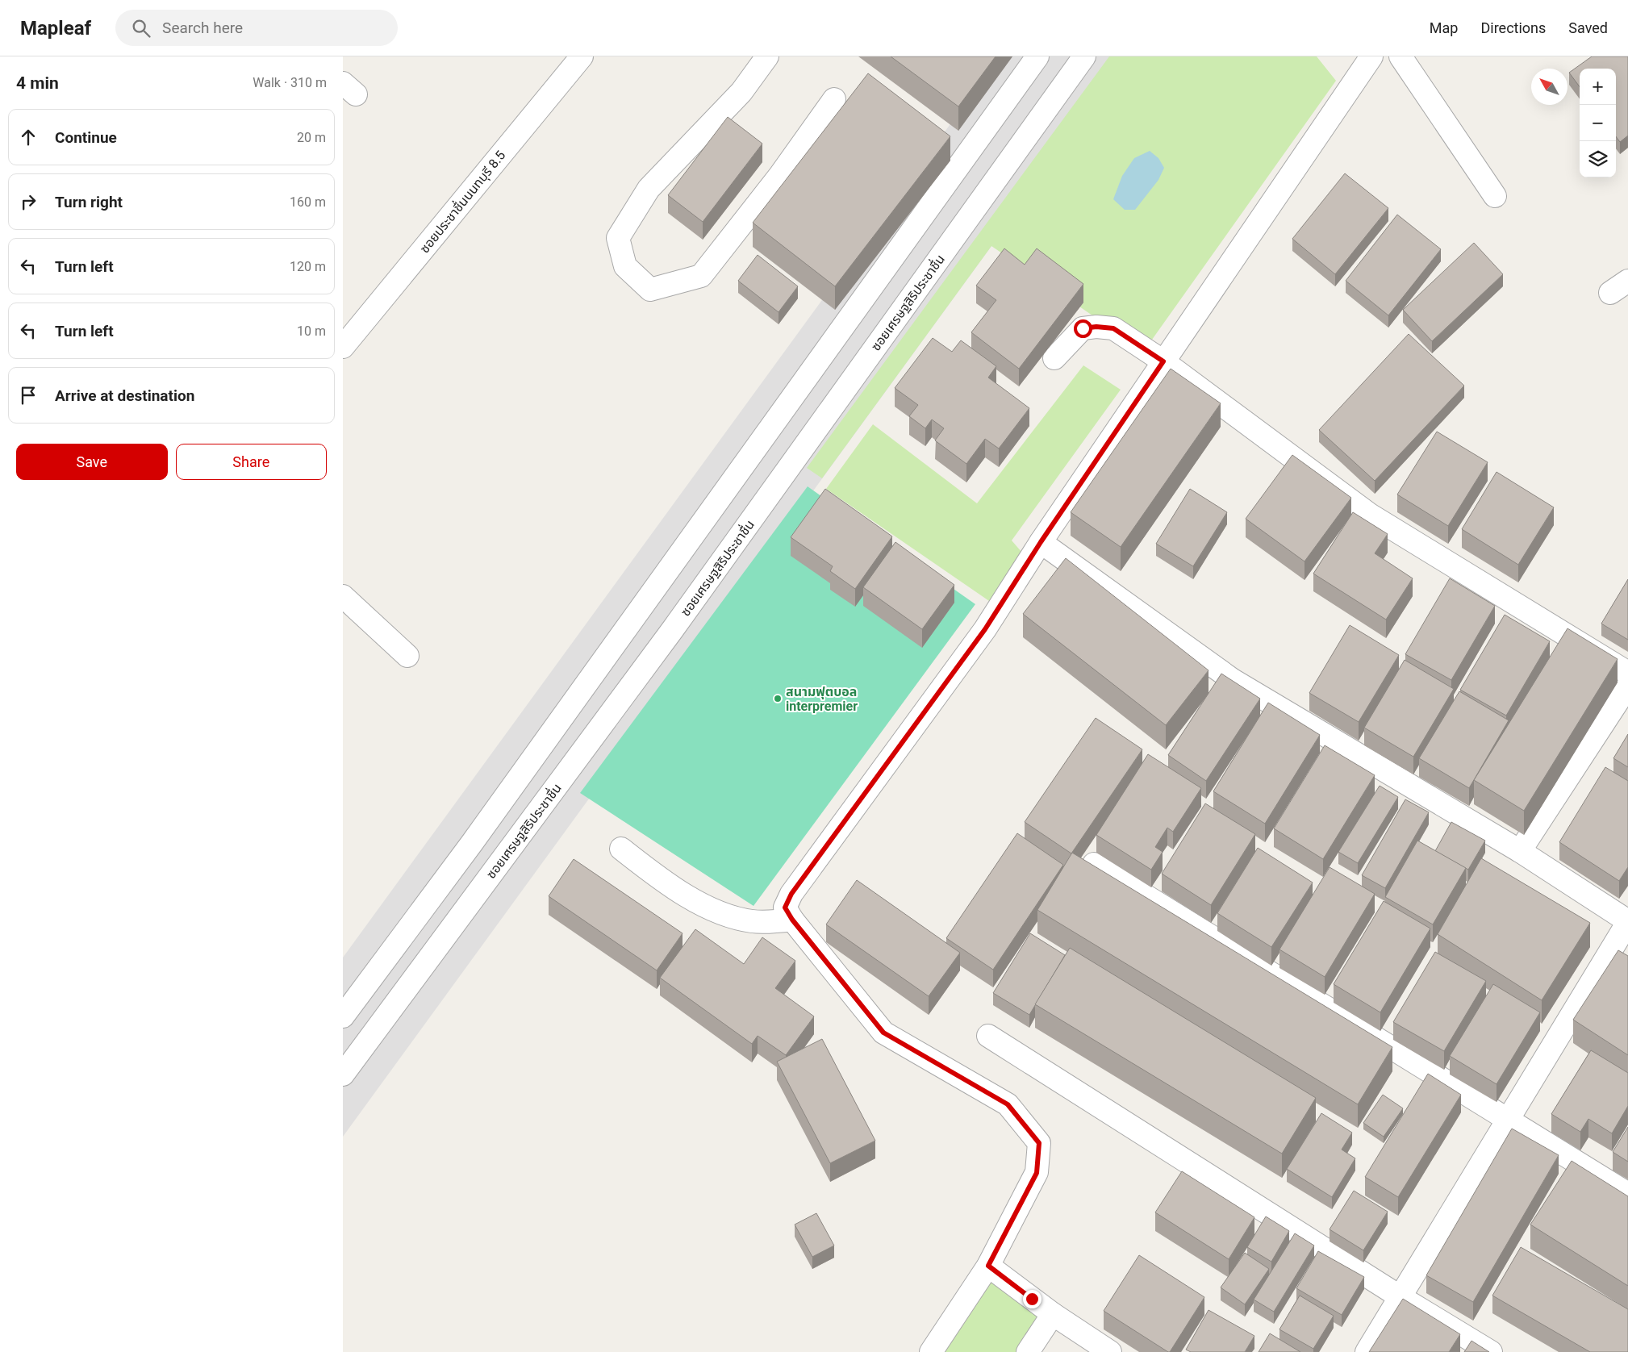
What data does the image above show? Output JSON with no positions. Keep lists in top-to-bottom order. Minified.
{"streets":{"street":["ซอยประชาชื่นนนทบุรี 8.5","ซอยเศรษฐสิริประชาชื่น"]},"places":["สนามฟุตบอล interpremier"],"north":"top left","page":{"header":"Mapleaf","search":"Search here","nav":["Map","Directions","Saved"],"heading":["4 min","Walk · 310 m"],"map_buttons":["+","−"],"list":[["Continue","20 m"],["Turn right","160 m"],["Turn left","120 m"],["Turn left","10 m"],"Arrive at destination"],"buttons":["Save","Share"]}}
